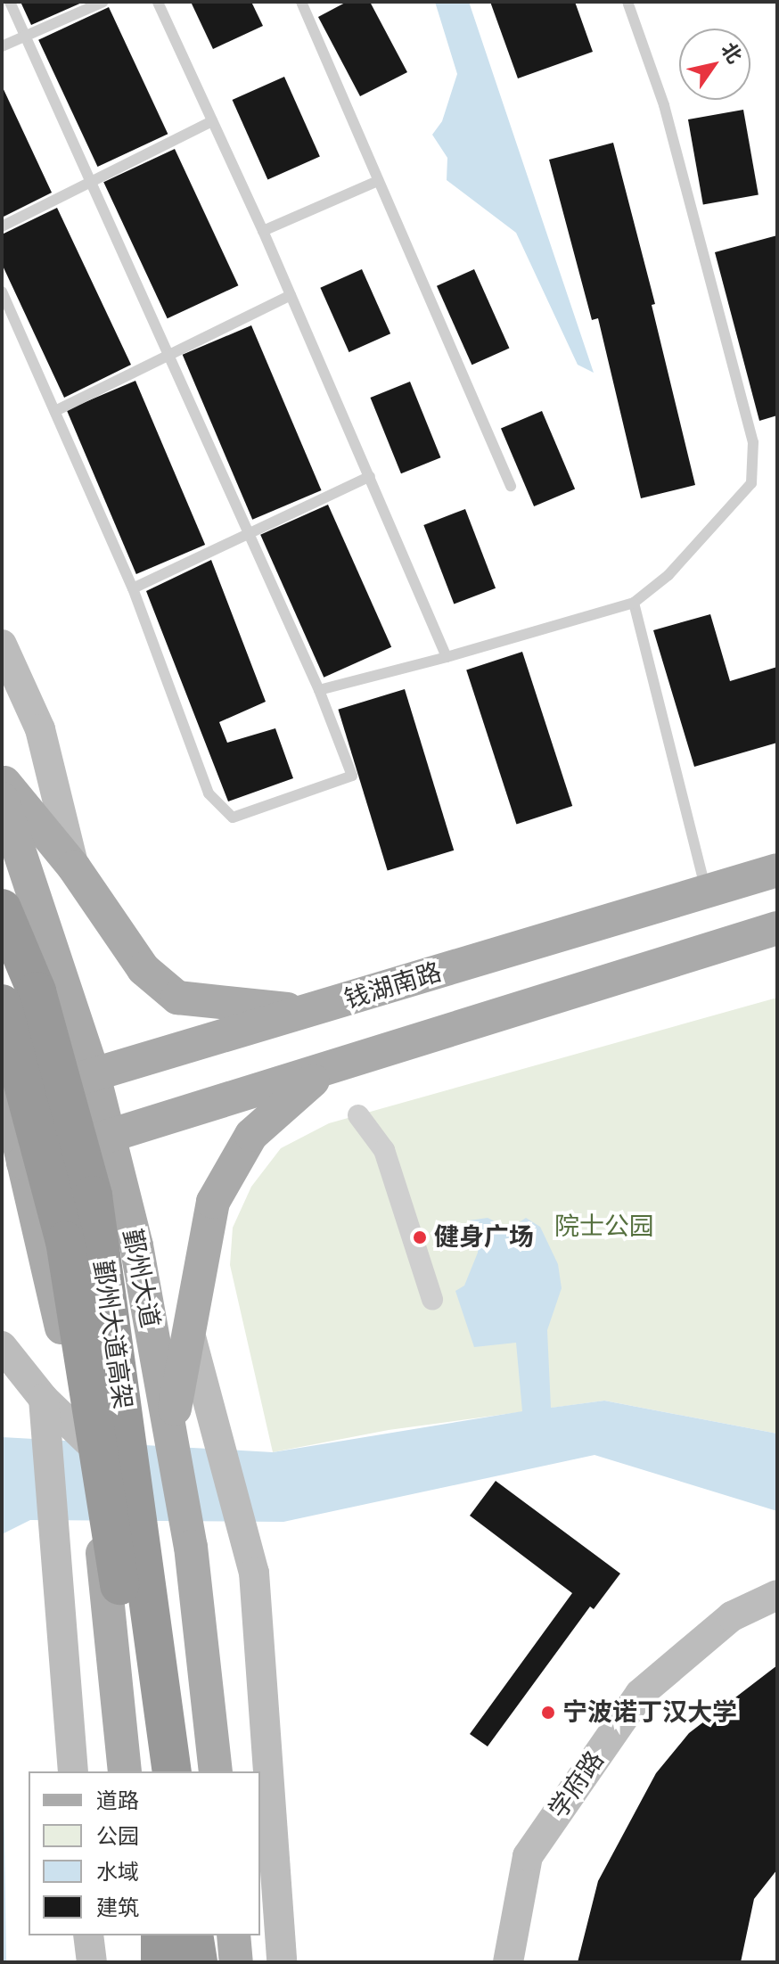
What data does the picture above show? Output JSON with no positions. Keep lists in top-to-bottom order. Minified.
{"streets":{"highway":["鄞州大道高架"],"main road":["钱湖南路","鄞州大道"],"street":["学府路"]},"crossings":[["钱湖南路","鄞州大道"]],"parks":["院士公园"],"places":["健身广场","宁波诺丁汉大学"],"legend":["道路","公园","水域","建筑"],"north":"top right"}
